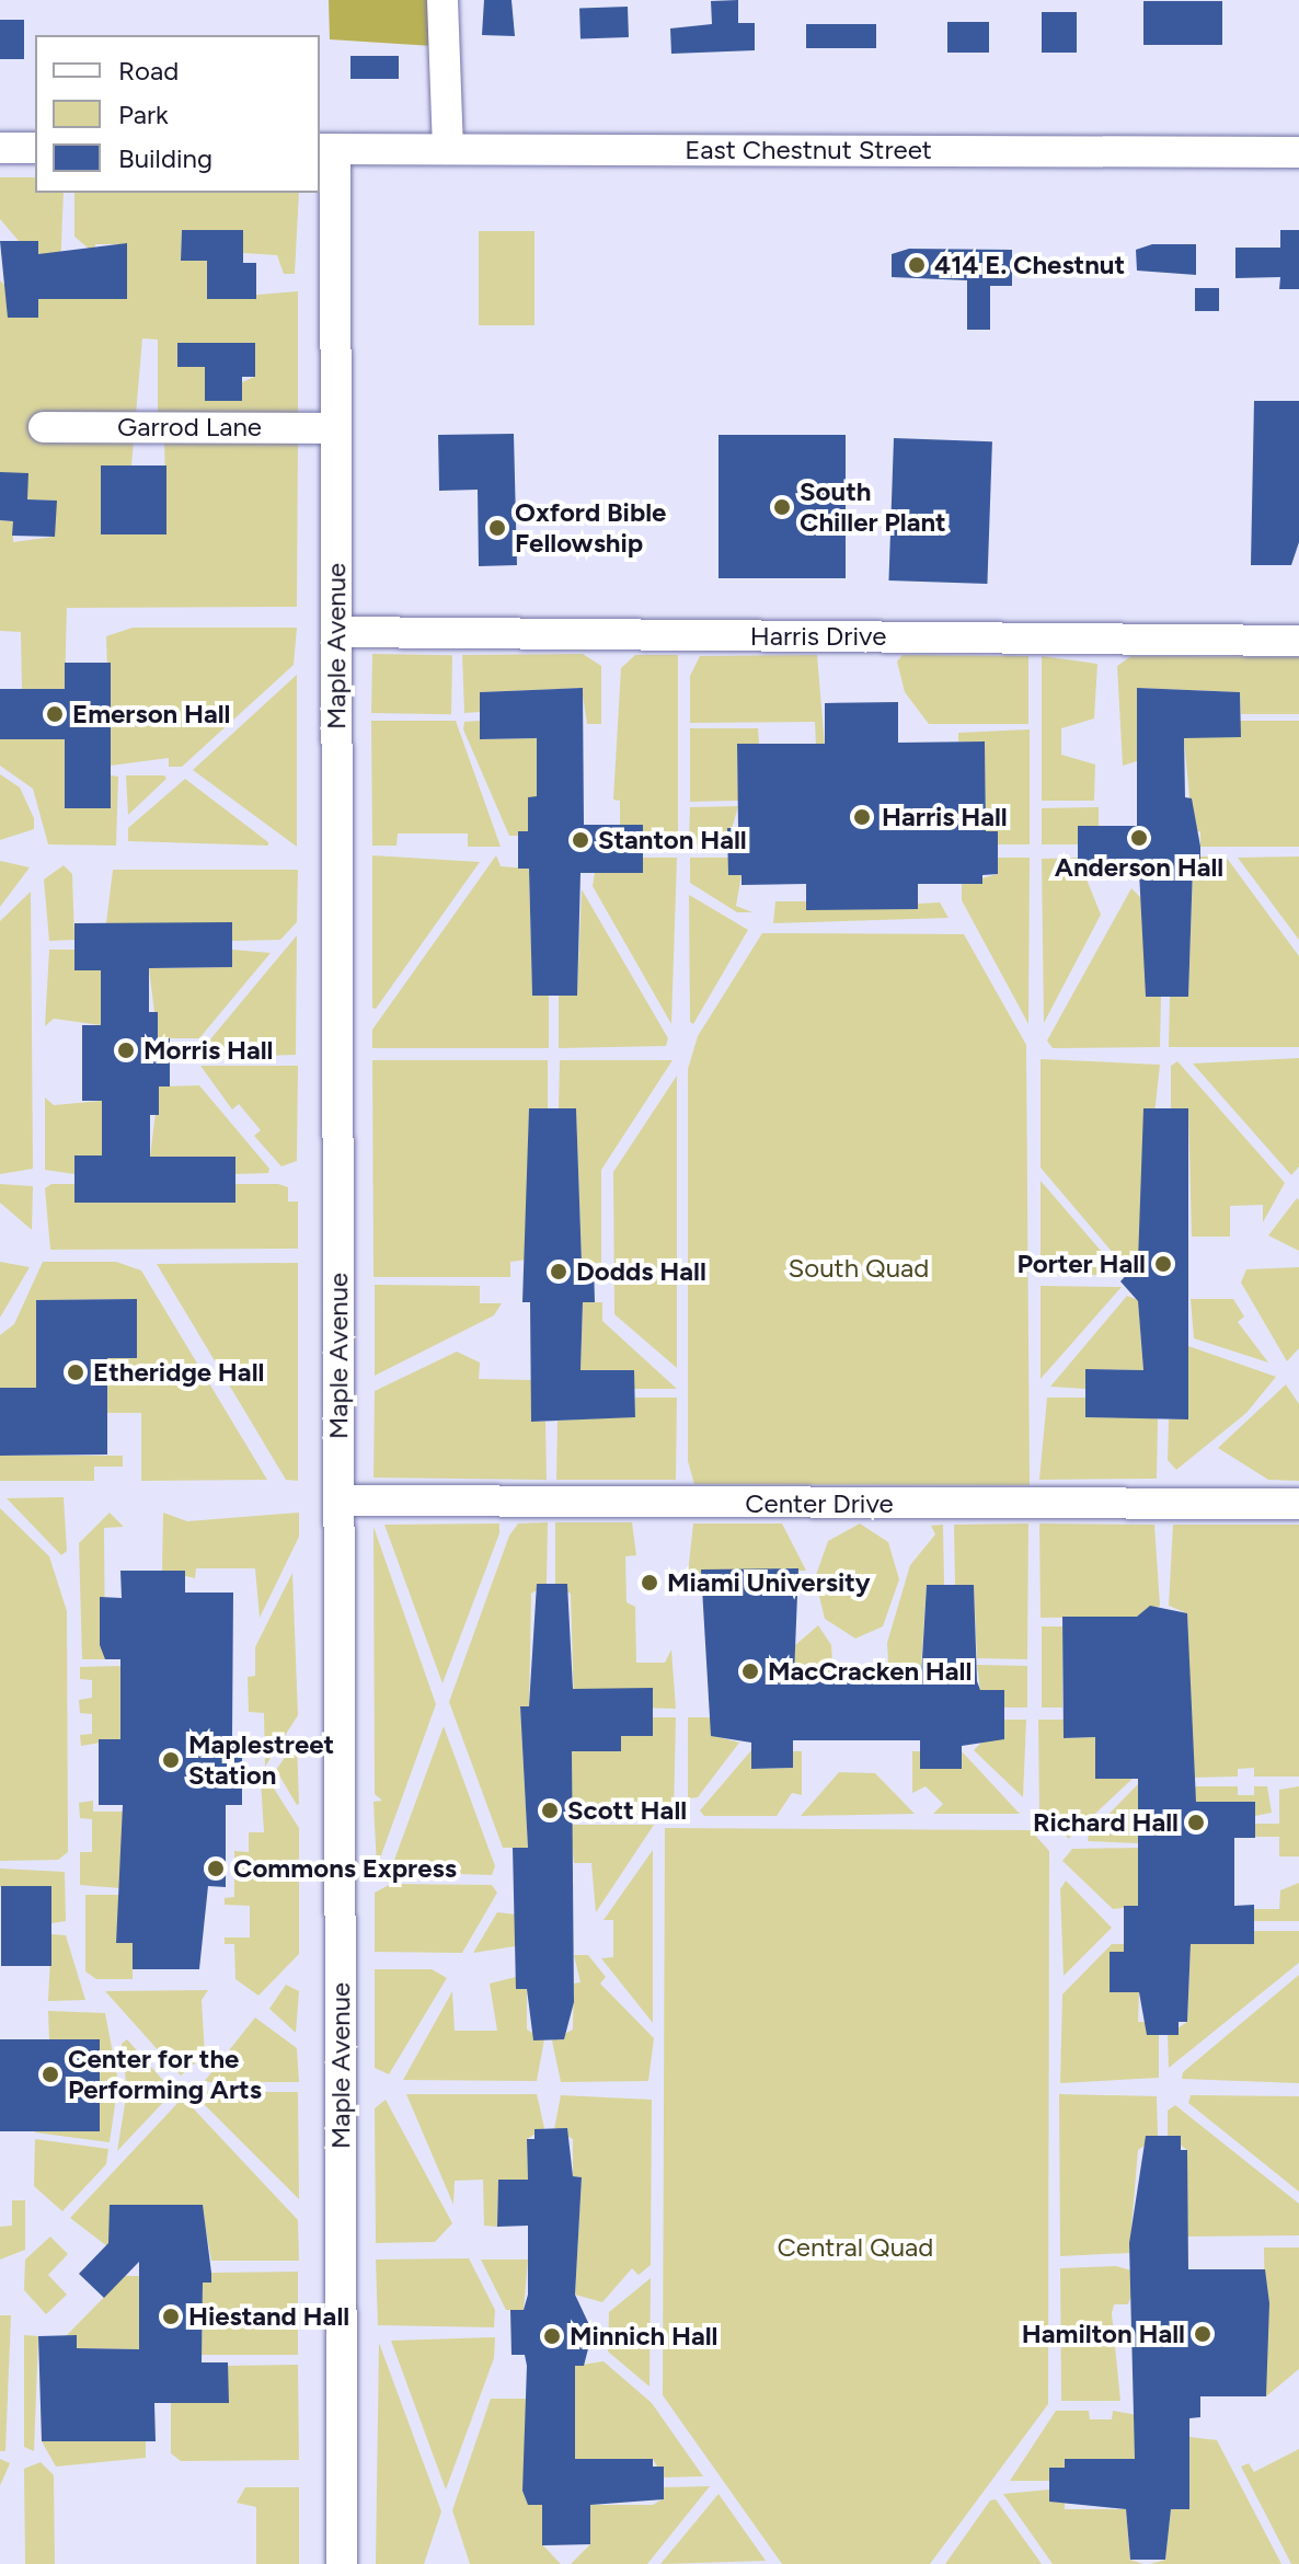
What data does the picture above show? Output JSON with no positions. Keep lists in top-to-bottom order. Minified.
{"streets":{"street":["East Chestnut Street","Garrod Lane","Harris Drive","Maple Avenue","Center Drive"]},"crossings":[["East Chestnut Street","Maple Avenue"],["Garrod Lane","Maple Avenue"],["Harris Drive","Maple Avenue"],["Maple Avenue","Center Drive"]],"parks":["South Quad","Central Quad"],"places":["414 E. Chestnut","South Chiller Plant","Oxford Bible Fellowship","Emerson Hall","Harris Hall","Anderson Hall","Stanton Hall","Morris Hall","Porter Hall","Dodds Hall","Etheridge Hall","Miami University","MacCracken Hall","Maplestreet Station","Scott Hall","Richard Hall","Commons Express","Center for the Performing Arts","Hiestand Hall","Hamilton Hall","Minnich Hall"],"legend":["Road","Park","Building"]}
